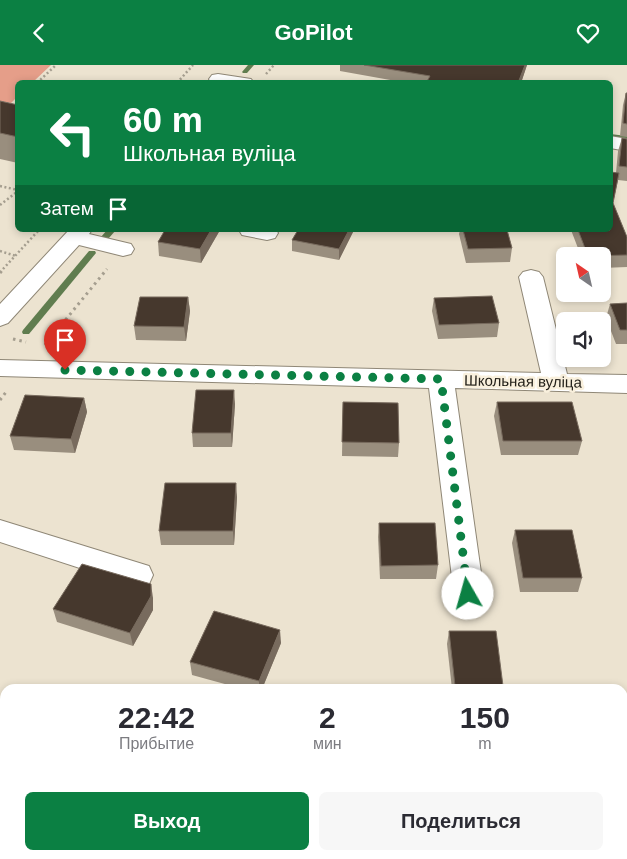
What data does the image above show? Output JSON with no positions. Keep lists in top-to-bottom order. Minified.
{"streets":{"street":["Школьная вуліца"]},"north":"top left","page":{"header":"GoPilot","turn":["60 m","Школьная вуліца"],"then":"Затем","eta":["22:42","Прибытие","2","мин","150","m"],"buttons":["Выход","Поделиться"]}}
